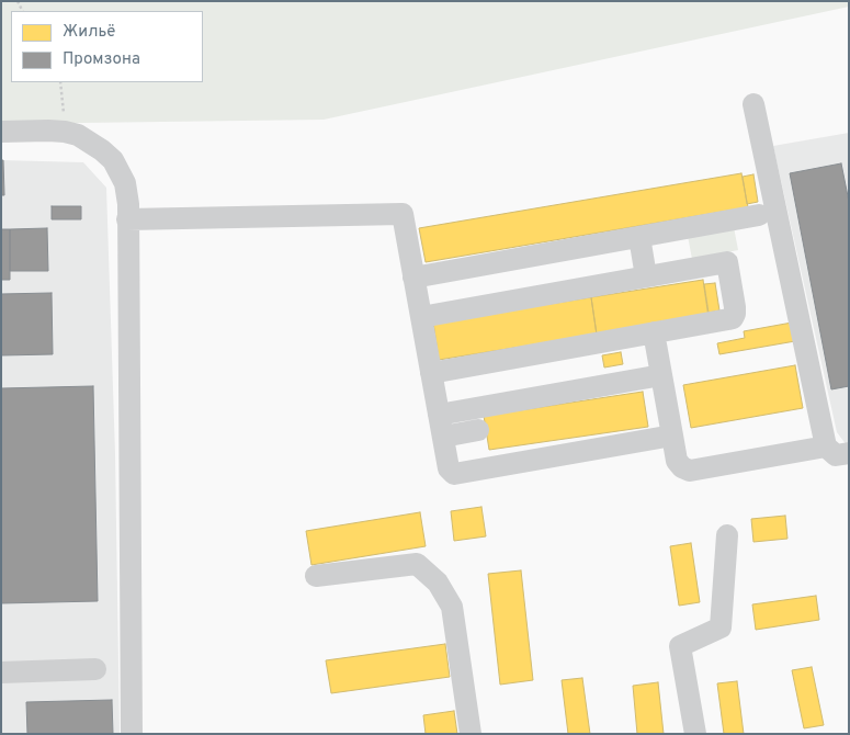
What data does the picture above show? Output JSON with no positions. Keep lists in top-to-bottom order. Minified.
{"legend":["Жильё","Промзона"]}
